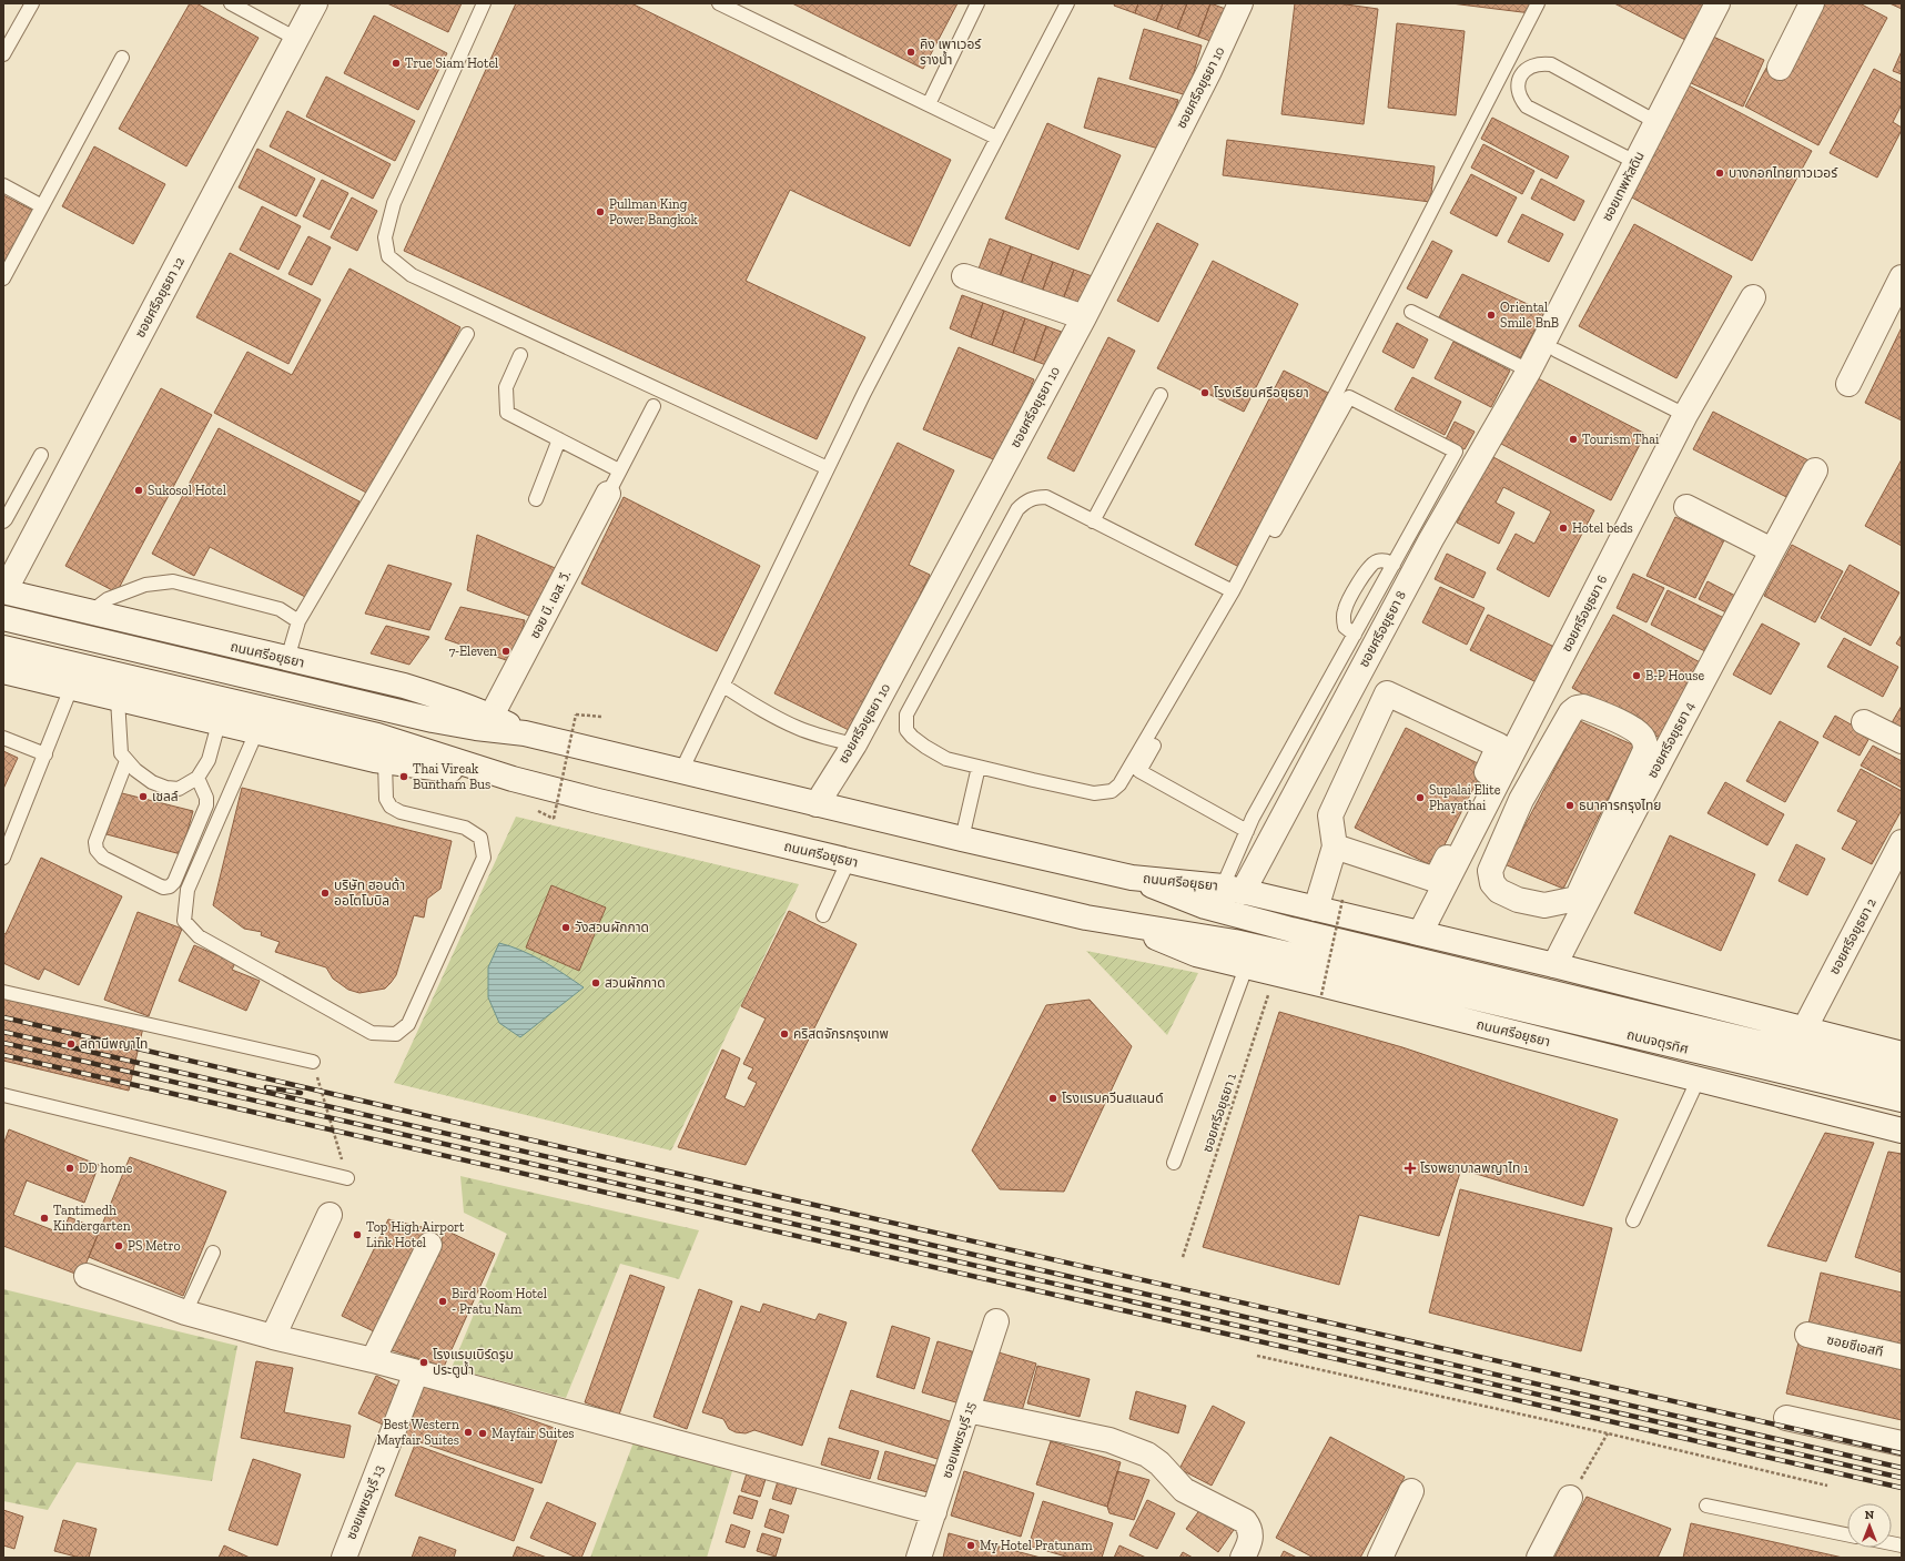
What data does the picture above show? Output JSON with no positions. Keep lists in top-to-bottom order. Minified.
{"streets":{"street":["ซอยศรีอยุธยา 10","ซอยเทพหัสดิน","ซอยศรีอยุธยา 12","ซอย บี. เอส. วี.","ซอยศรีอยุธยา 6","ซอยศรีอยุธยา 8","ถนนศรีอยุธยา","ซอยศรีอยุธยา 4","ซอยศรีอยุธยา 2","ถนนจตุรทิศ","ซอยซีเอสที","ซอยเพชรบุรี 15","ซอยเพชรบุรี 13"],"path":["ซอยศรีอยุธยา 1"]},"crossings":[["ซอยศรีอยุธยา 10","ถนนศรีอยุธยา"],["ซอยเทพหัสดิน","ซอยศรีอยุธยา 8"],["ซอยศรีอยุธยา 12","ถนนศรีอยุธยา"],["ซอย บี. เอส. วี.","ถนนศรีอยุธยา"],["ซอยศรีอยุธยา 6","ถนนศรีอยุธยา"],["ซอยศรีอยุธยา 8","ถนนศรีอยุธยา"],["ถนนศรีอยุธยา","ซอยศรีอยุธยา 4"],["ถนนศรีอยุธยา","ซอยศรีอยุธยา 2"],["ถนนศรีอยุธยา","ถนนจตุรทิศ"],["ถนนศรีอยุธยา","ซอยศรีอยุธยา 1"]],"places":{"other":["คิง เพาเวอร์ รางน้ำ","True Siam Hotel","บางกอกไทยทาวเวอร์","Pullman King Power Bangkok","Oriental Smile BnB","โรงเรียนศรีอยุธยา","Tourism Thai","Sukosol Hotel","Hotel beds","7-Eleven","B-P House","Thai Vireak Buntham Bus","เชลล์","Supalai Elite Phayathai","ธนาคารกรุงไทย","บริษัท ฮอนด้า ออโตโมบิล","วังสวนผักกาด","สวนผักกาด","คริสตจักรกรุงเทพ","สถานีพญาไท","โรงแรมควีนสแลนด์","DD home","Tantimedh Kindergarten","Top High Airport Link Hotel","PS Metro","Bird Room Hotel - Pratu Nam","โรงแรมเบิร์ดรูม ประตูน้ำ","Best Western Mayfair Suites","Mayfair Suites","My Hotel Pratunam"],"health":["โรงพยาบาลพญาไท 1"]},"north":"top"}
